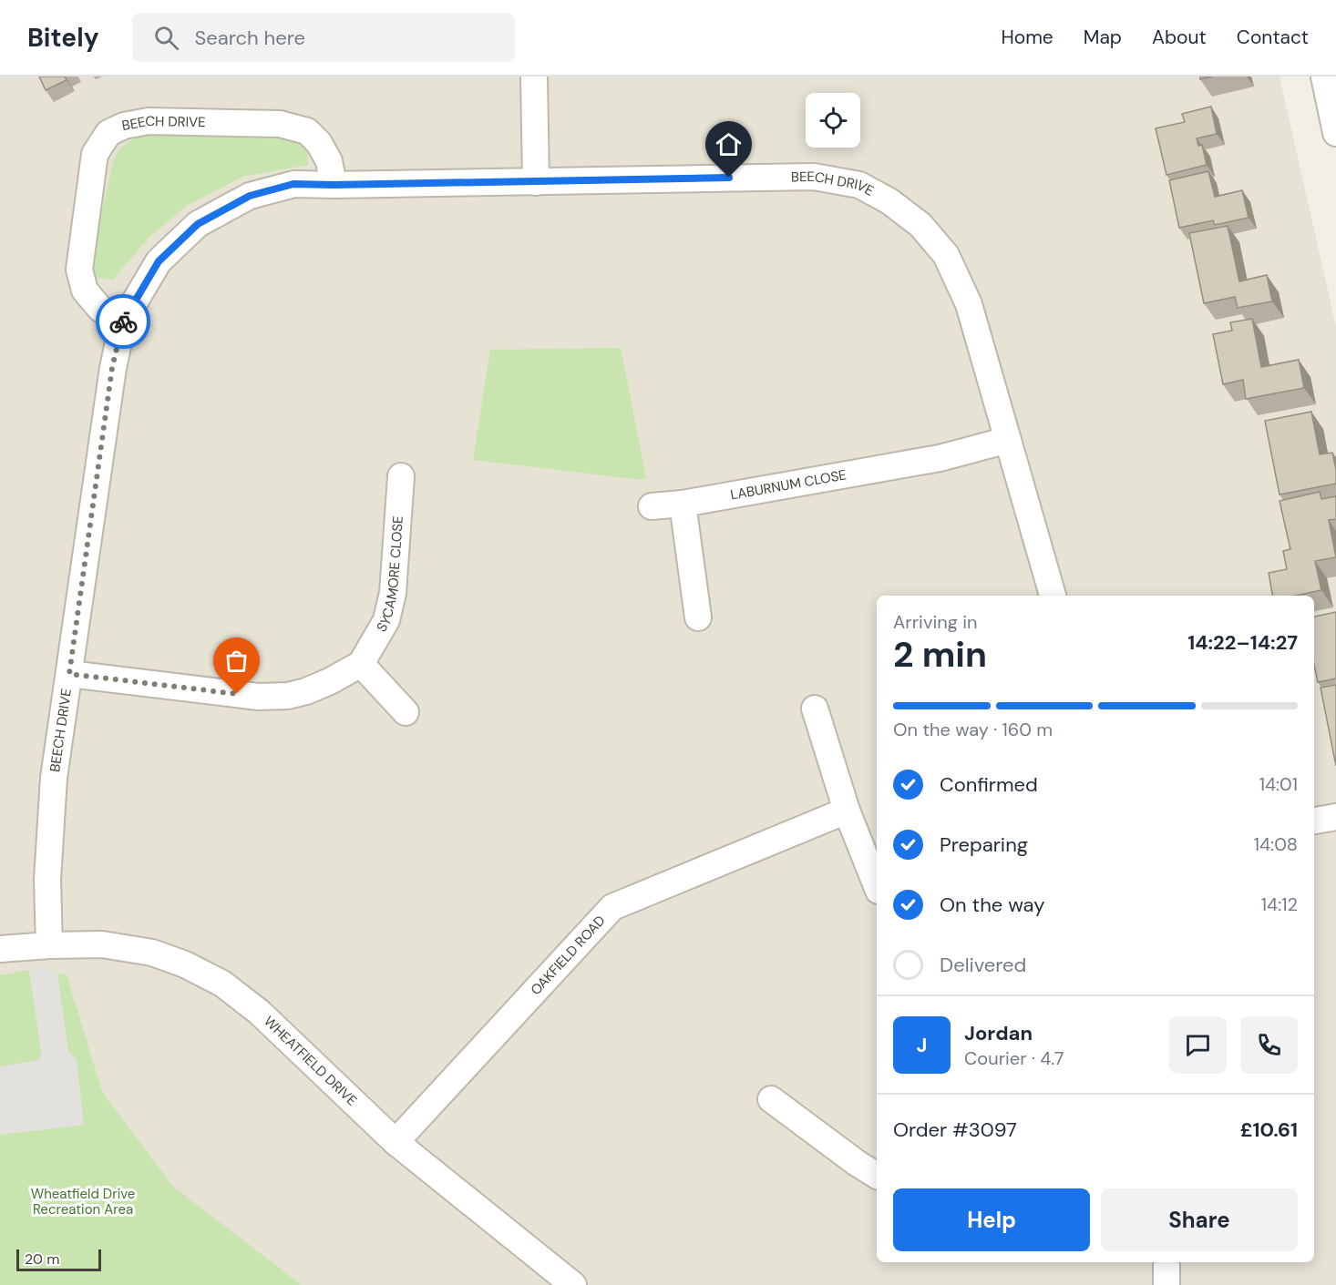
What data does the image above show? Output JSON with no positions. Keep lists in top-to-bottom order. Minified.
{"streets":{"street":["BEECH DRIVE","LABURNUM CLOSE","SYCAMORE CLOSE","OAKFIELD ROAD","WHEATFIELD DRIVE"]},"crossings":[["BEECH DRIVE","LABURNUM CLOSE"],["BEECH DRIVE","WHEATFIELD DRIVE"],["OAKFIELD ROAD","WHEATFIELD DRIVE"]],"parks":["Wheatfield Drive Recreation Area"],"scale_bar":"20 m","page":{"header":"Bitely","search":"Search here","nav":["Home","Map","About","Contact"],"heading":["2 min","Arriving in","14:22–14:27"],"panel":["Jordan","Courier · 4.7","Order #3097","£10.61"],"bar":"On the way · 160 m","list":[["Confirmed","14:01"],["Preparing","14:08"],["On the way","14:12"],"Delivered"],"round":"J","buttons":["Help","Share"],"scale":"20 m"}}
